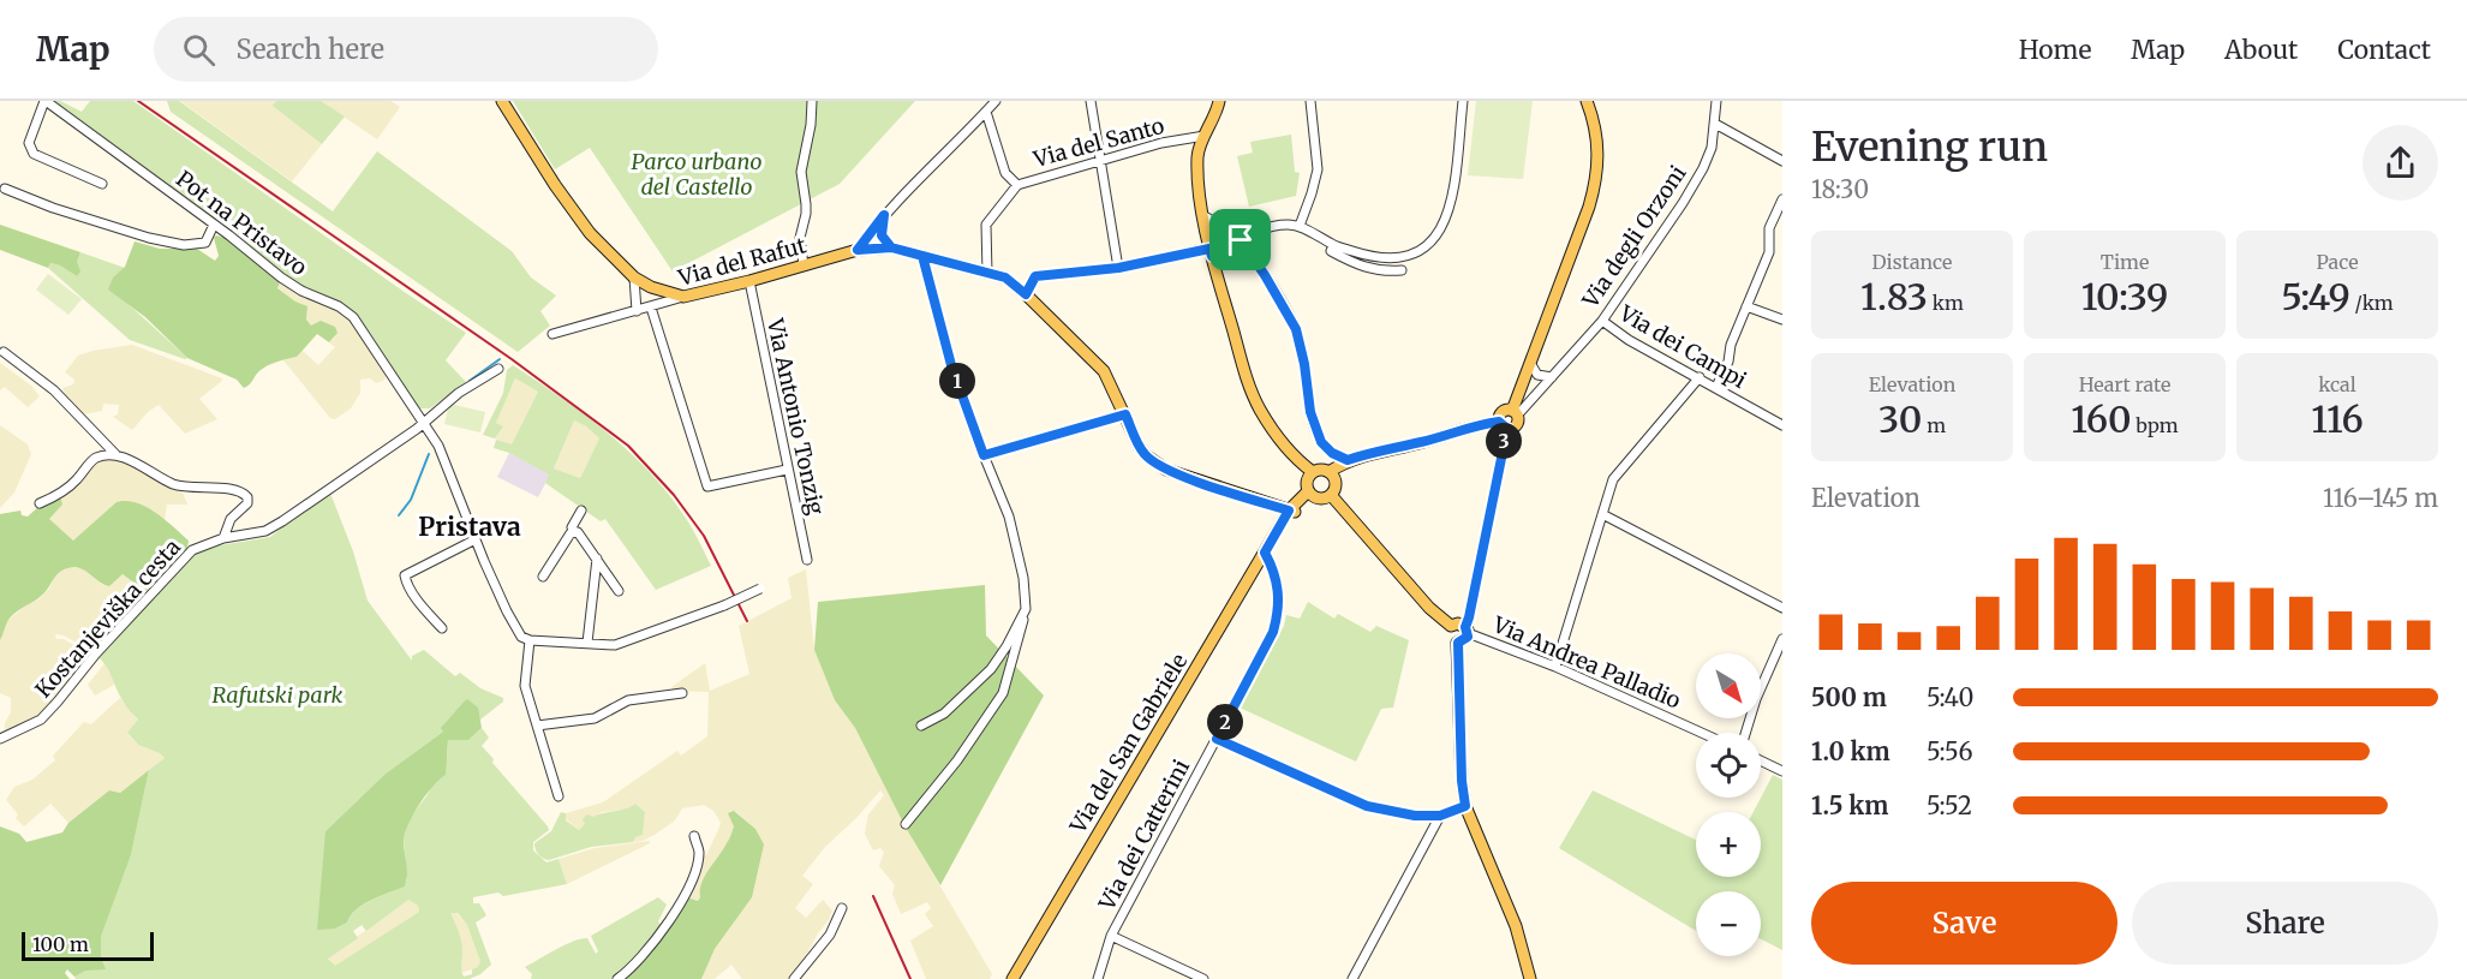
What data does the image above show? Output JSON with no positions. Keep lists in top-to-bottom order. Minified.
{"streets":{"main road":["Via degli Orzoni","Via del Rafut","Via del San Gabriele"],"street":["Via del Santo","Pot na Pristavo","Via dei Campi","Via Antonio Tonzig","Kostanjeviška cesta","Via Andrea Palladio","Via dei Catterini"]},"crossings":[["Via del Santo","Via del Rafut"],["Pot na Pristavo","Kostanjeviška cesta"],["Via degli Orzoni","Via dei Campi"],["Via degli Orzoni","Via del San Gabriele"],["Via del Rafut","Via Antonio Tonzig"],["Via del San Gabriele","Via dei Catterini"]],"districts":["Pristava"],"parks":["Parco urbano del Castello","Rafutski park"],"scale_bar":"100 m","north":"bottom right","page":{"header":"Map","search":"Search here","nav":["Home","Map","About","Contact"],"heading":["Evening run","18:30"],"stats":[["Distance","1.83 km"],["Time","10:39"],["Pace","5:49 /km"],["Elevation","30 m"],["Heart rate","160 bpm"],["kcal","116"]],"pins":["1","3","2"],"chart":["Elevation","116–145 m"],"map_buttons":["+","−"],"list":[{"name":"500 m","note":"5:40"},{"name":"1.0 km","note":"5:56"},{"name":"1.5 km","note":"5:52"}],"buttons":["Save","Share"],"scale":"100 m"}}
